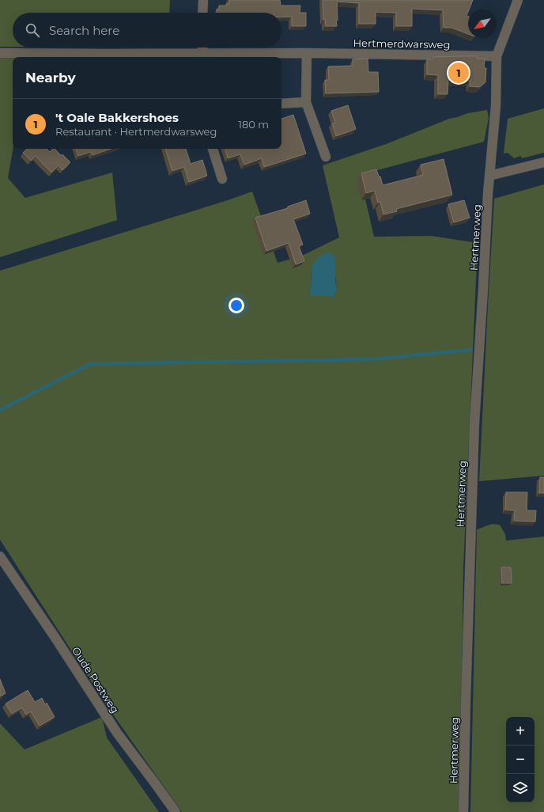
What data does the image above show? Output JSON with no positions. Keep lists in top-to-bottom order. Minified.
{"streets":{"street":["Hertmerdwarsweg","Hertmerweg","Oude Postweg"]},"crossings":[["Hertmerdwarsweg","Hertmerweg"]],"north":"bottom left","page":{"search":"Search here","heading":"Nearby","pins":"1","list":[{"mark":"1","name":"'t Oale Bakkershoes","note":"Restaurant · Hertmerdwarsweg","value":"180 m"}],"map_buttons":["+","−"]}}
